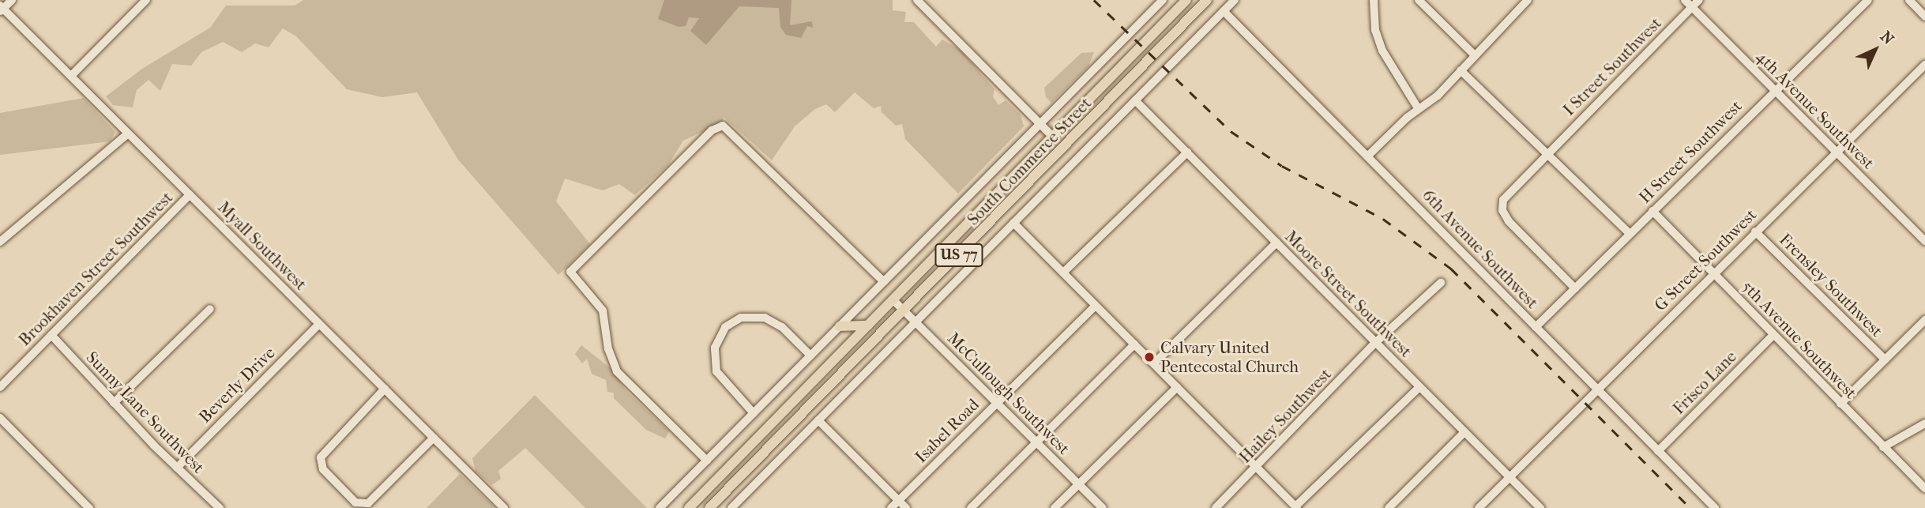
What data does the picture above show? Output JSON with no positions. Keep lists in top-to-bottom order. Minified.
{"streets":{"main road":["South Commerce Street","US 77"],"street":["I Street Southwest","4th Avenue Southwest","H Street Southwest","Myall Southwest","6th Avenue Southwest","G Street Southwest","Brookhaven Street Southwest","Frensley Southwest","Moore Street Southwest","5th Avenue Southwest","Frisco Lane","Beverly Drive","McCullough Southwest","Sunny Lane Southwest","Hailey Southwest","Isabel Road"]},"crossings":[["I Street Southwest","4th Avenue Southwest"],["I Street Southwest","H Street Southwest"],["4th Avenue Southwest","H Street Southwest"],["4th Avenue Southwest","G Street Southwest"],["H Street Southwest","6th Avenue Southwest"],["H Street Southwest","5th Avenue Southwest"],["South Commerce Street","McCullough Southwest"],["Myall Southwest","Brookhaven Street Southwest"],["Myall Southwest","Beverly Drive"],["6th Avenue Southwest","G Street Southwest"],["6th Avenue Southwest","Frisco Lane"],["G Street Southwest","Frensley Southwest"],["G Street Southwest","Moore Street Southwest"],["G Street Southwest","5th Avenue Southwest"],["Brookhaven Street Southwest","Sunny Lane Southwest"],["Moore Street Southwest","Hailey Southwest"],["5th Avenue Southwest","Frisco Lane"],["Beverly Drive","Sunny Lane Southwest"],["McCullough Southwest","Isabel Road"]],"places":["Calvary United Pentecostal Church"],"north":"top right"}
